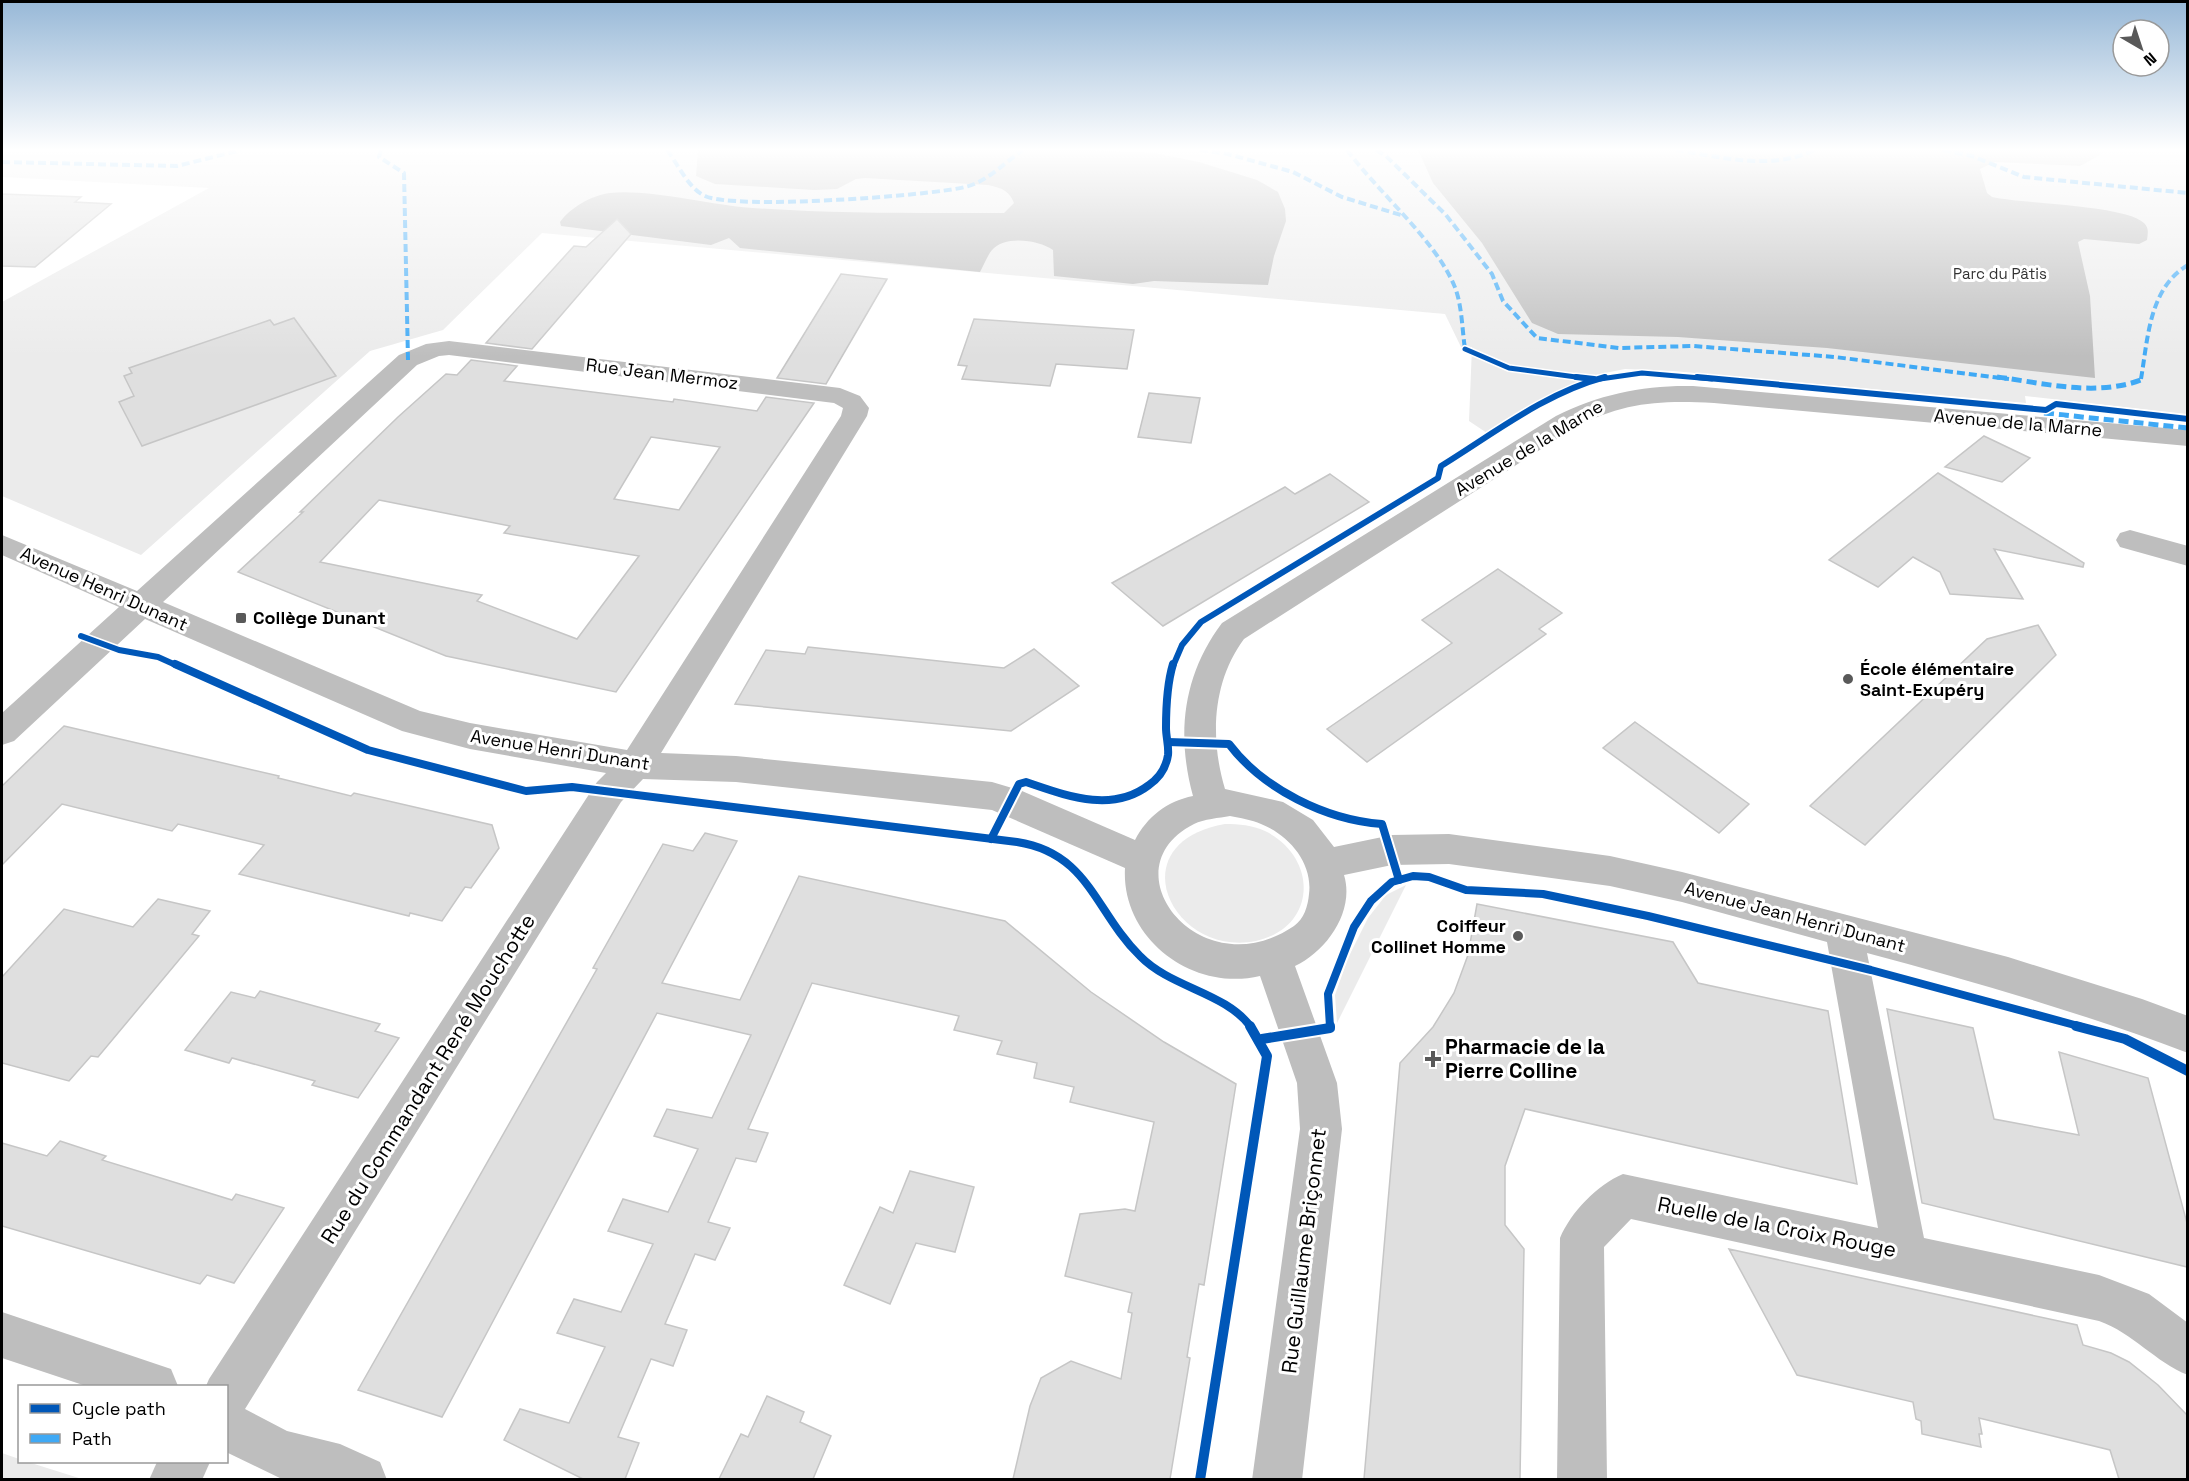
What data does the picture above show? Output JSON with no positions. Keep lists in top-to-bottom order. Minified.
{"streets":{"street":["Rue Jean Mermoz","Avenue de la Marne","Avenue Henri Dunant","Avenue Jean Henri Dunant","Rue du Commandant René Mouchotte","Ruelle de la Croix Rouge","Rue Guillaume Briçonnet"]},"crossings":[["Rue Jean Mermoz","Avenue Henri Dunant"],["Rue Jean Mermoz","Rue du Commandant René Mouchotte"],["Avenue de la Marne","Avenue Henri Dunant"],["Avenue de la Marne","Avenue Jean Henri Dunant"],["Avenue de la Marne","Rue Guillaume Briçonnet"],["Avenue Henri Dunant","Avenue Jean Henri Dunant"],["Avenue Henri Dunant","Rue du Commandant René Mouchotte"],["Avenue Henri Dunant","Rue Guillaume Briçonnet"],["Avenue Jean Henri Dunant","Ruelle de la Croix Rouge"],["Avenue Jean Henri Dunant","Rue Guillaume Briçonnet"]],"parks":["Parc du Pâtis"],"places":{"transit":["Collège Dunant"],"other":["École élémentaire Saint-Exupéry","Coiffeur Collinet Homme"],"health":["Pharmacie de la Pierre Colline"]},"legend":["Cycle path","Path"],"north":"bottom right"}
